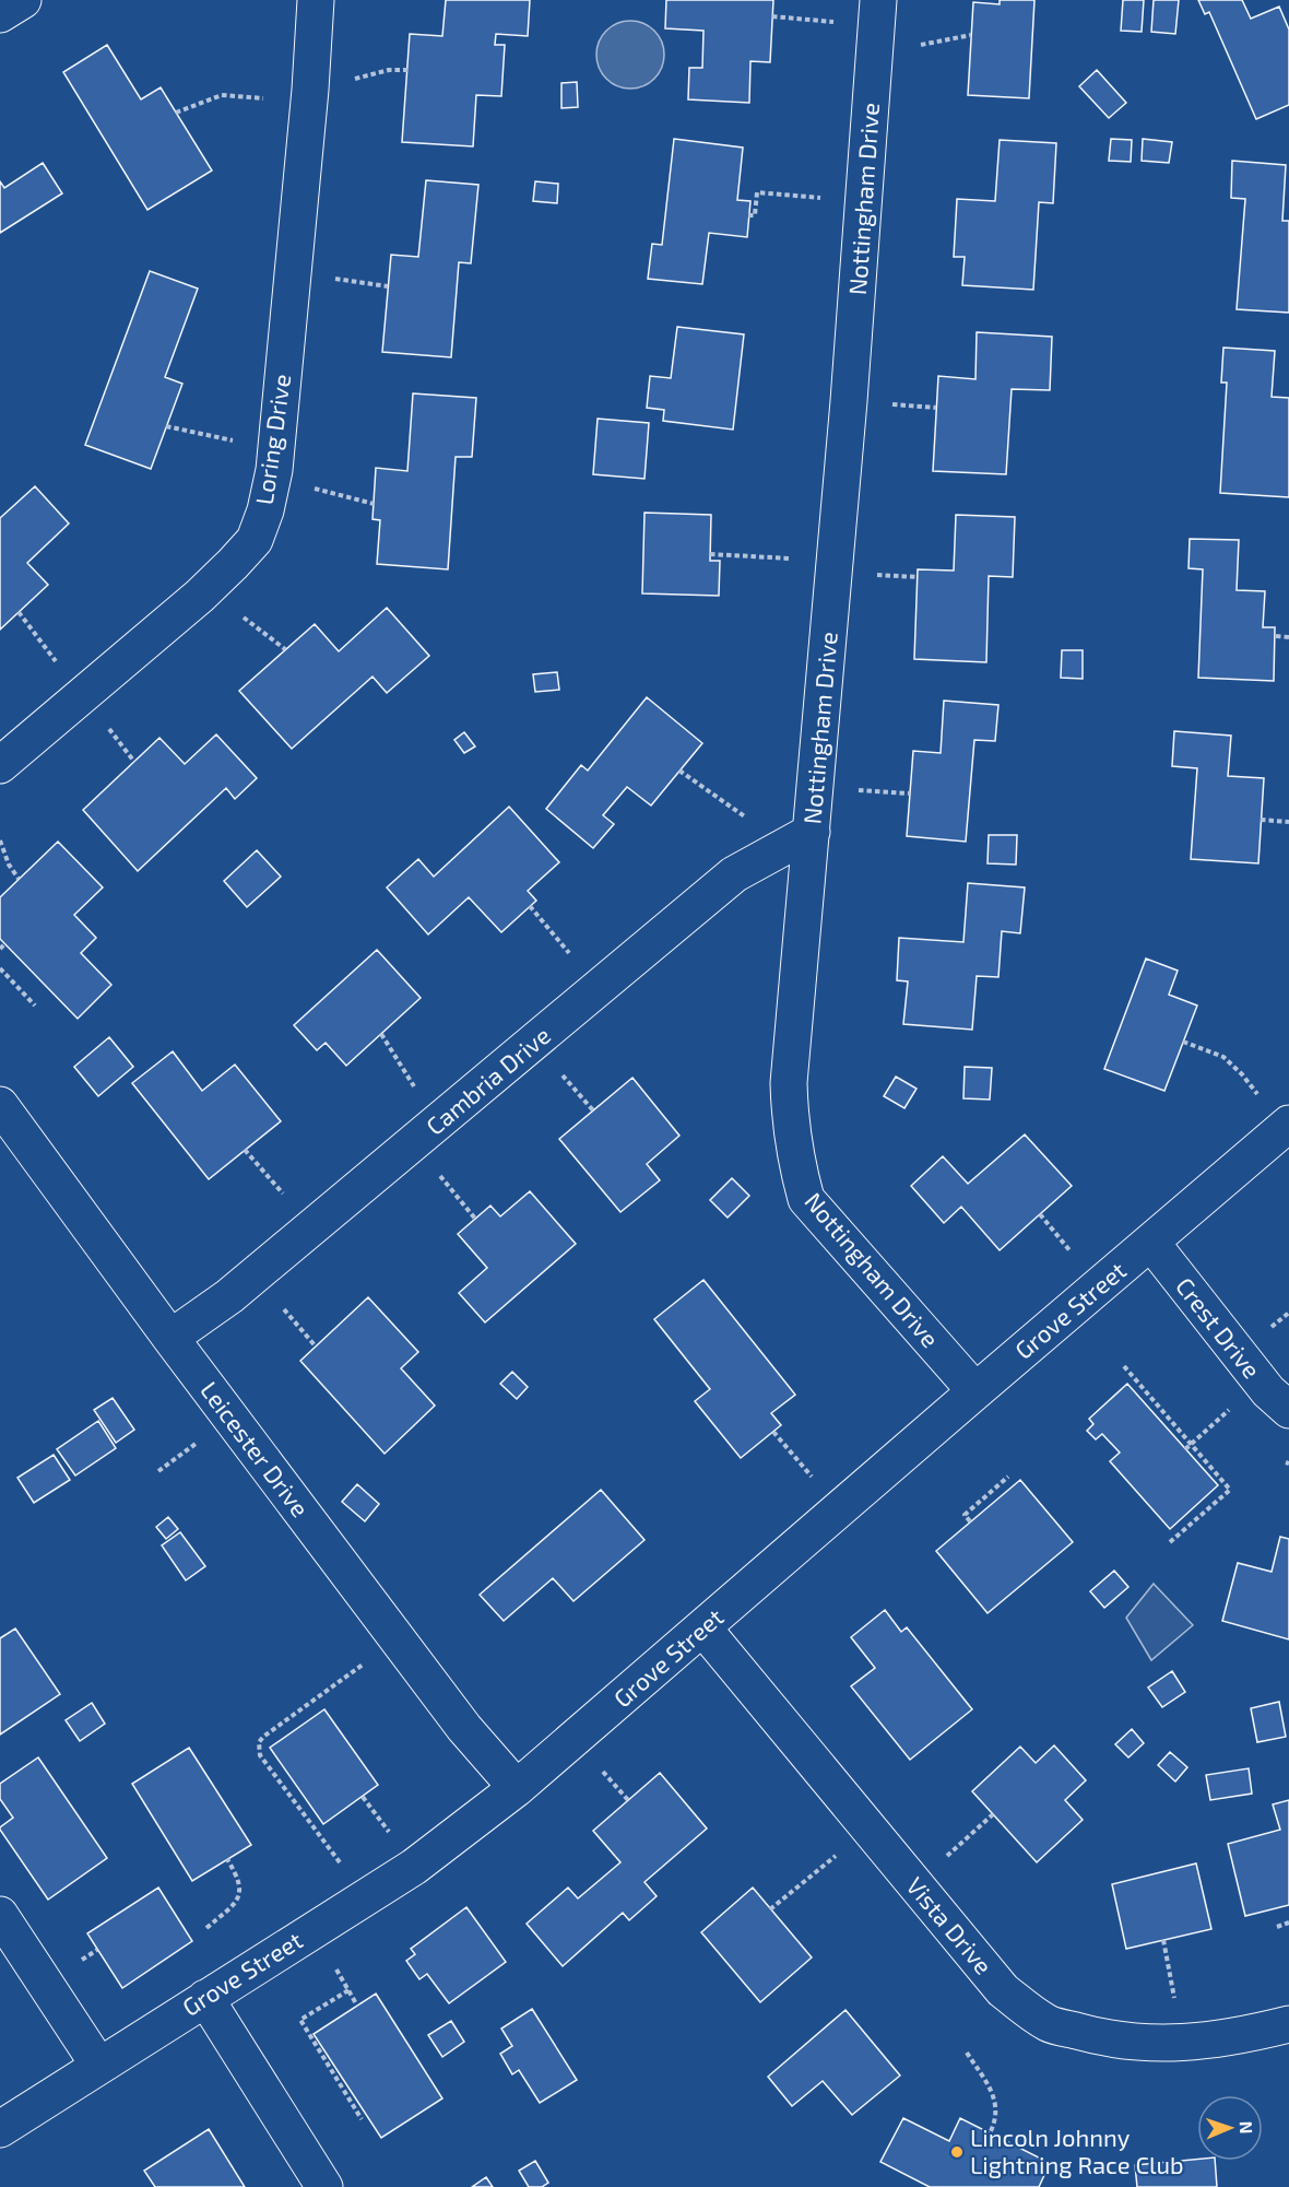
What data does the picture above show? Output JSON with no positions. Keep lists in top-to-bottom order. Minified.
{"streets":{"street":["Nottingham Drive","Loring Drive","Cambria Drive","Grove Street","Crest Drive","Leicester Drive","Vista Drive"]},"crossings":[["Nottingham Drive","Cambria Drive"],["Nottingham Drive","Grove Street"],["Cambria Drive","Leicester Drive"],["Grove Street","Crest Drive"],["Grove Street","Leicester Drive"],["Grove Street","Vista Drive"]],"places":["Lincoln Johnny Lightning Race Club"],"north":"right"}
